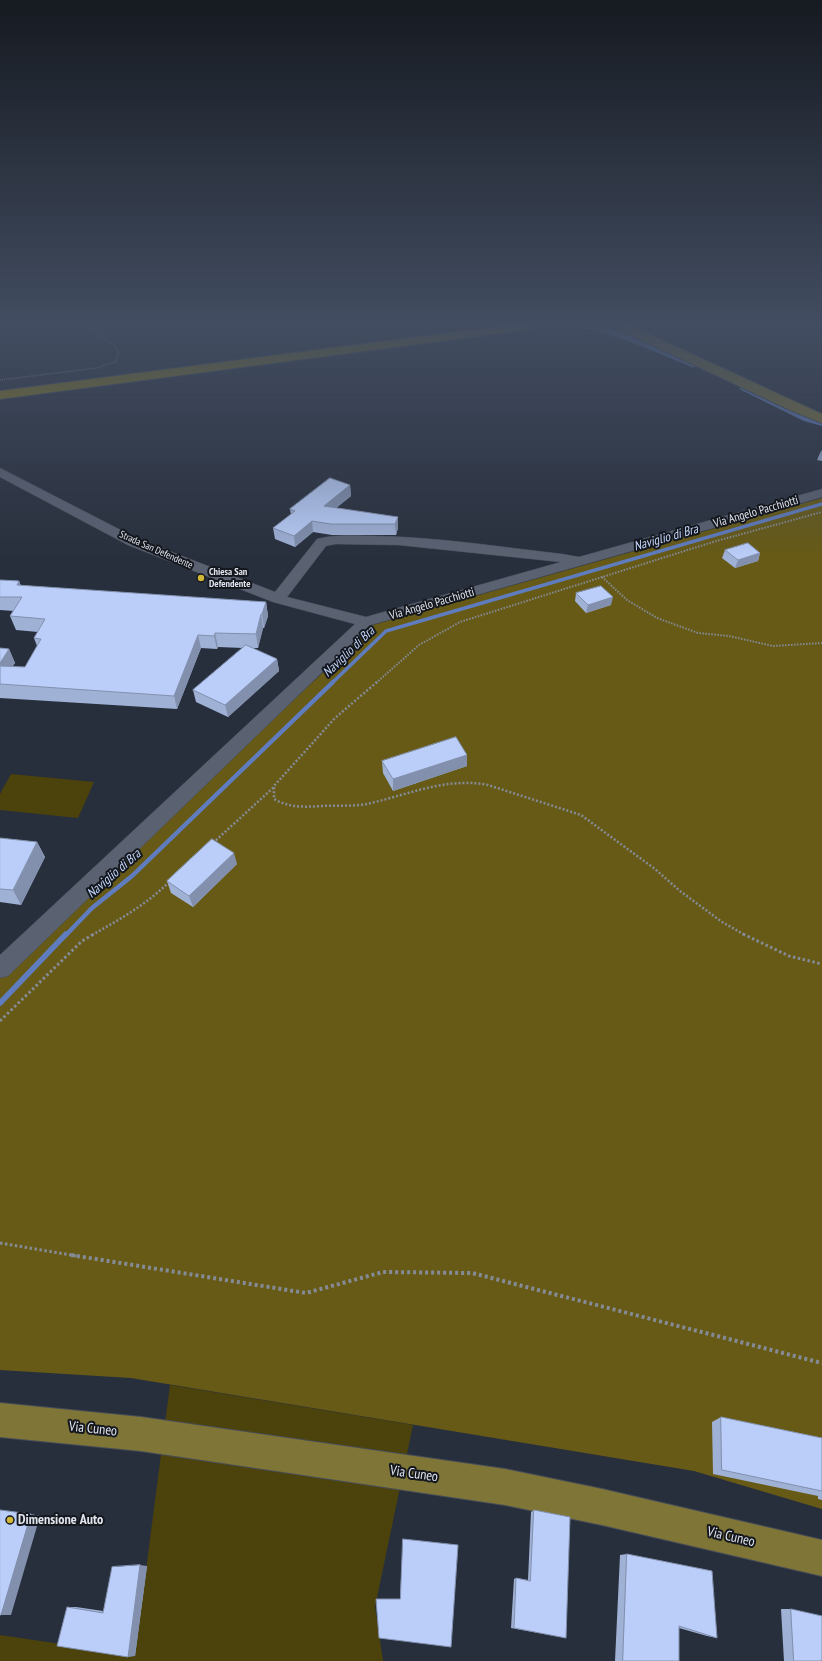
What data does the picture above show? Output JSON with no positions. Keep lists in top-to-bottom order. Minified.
{"streets":{"main road":["Via Cuneo"],"street":["Via Angelo Pacchiotti","Strada San Defendente"]},"crossings":[["Via Angelo Pacchiotti","Strada San Defendente"]],"water":["Naviglio di Bra"],"places":["Chiesa San Defendente","Dimensione Auto"]}
